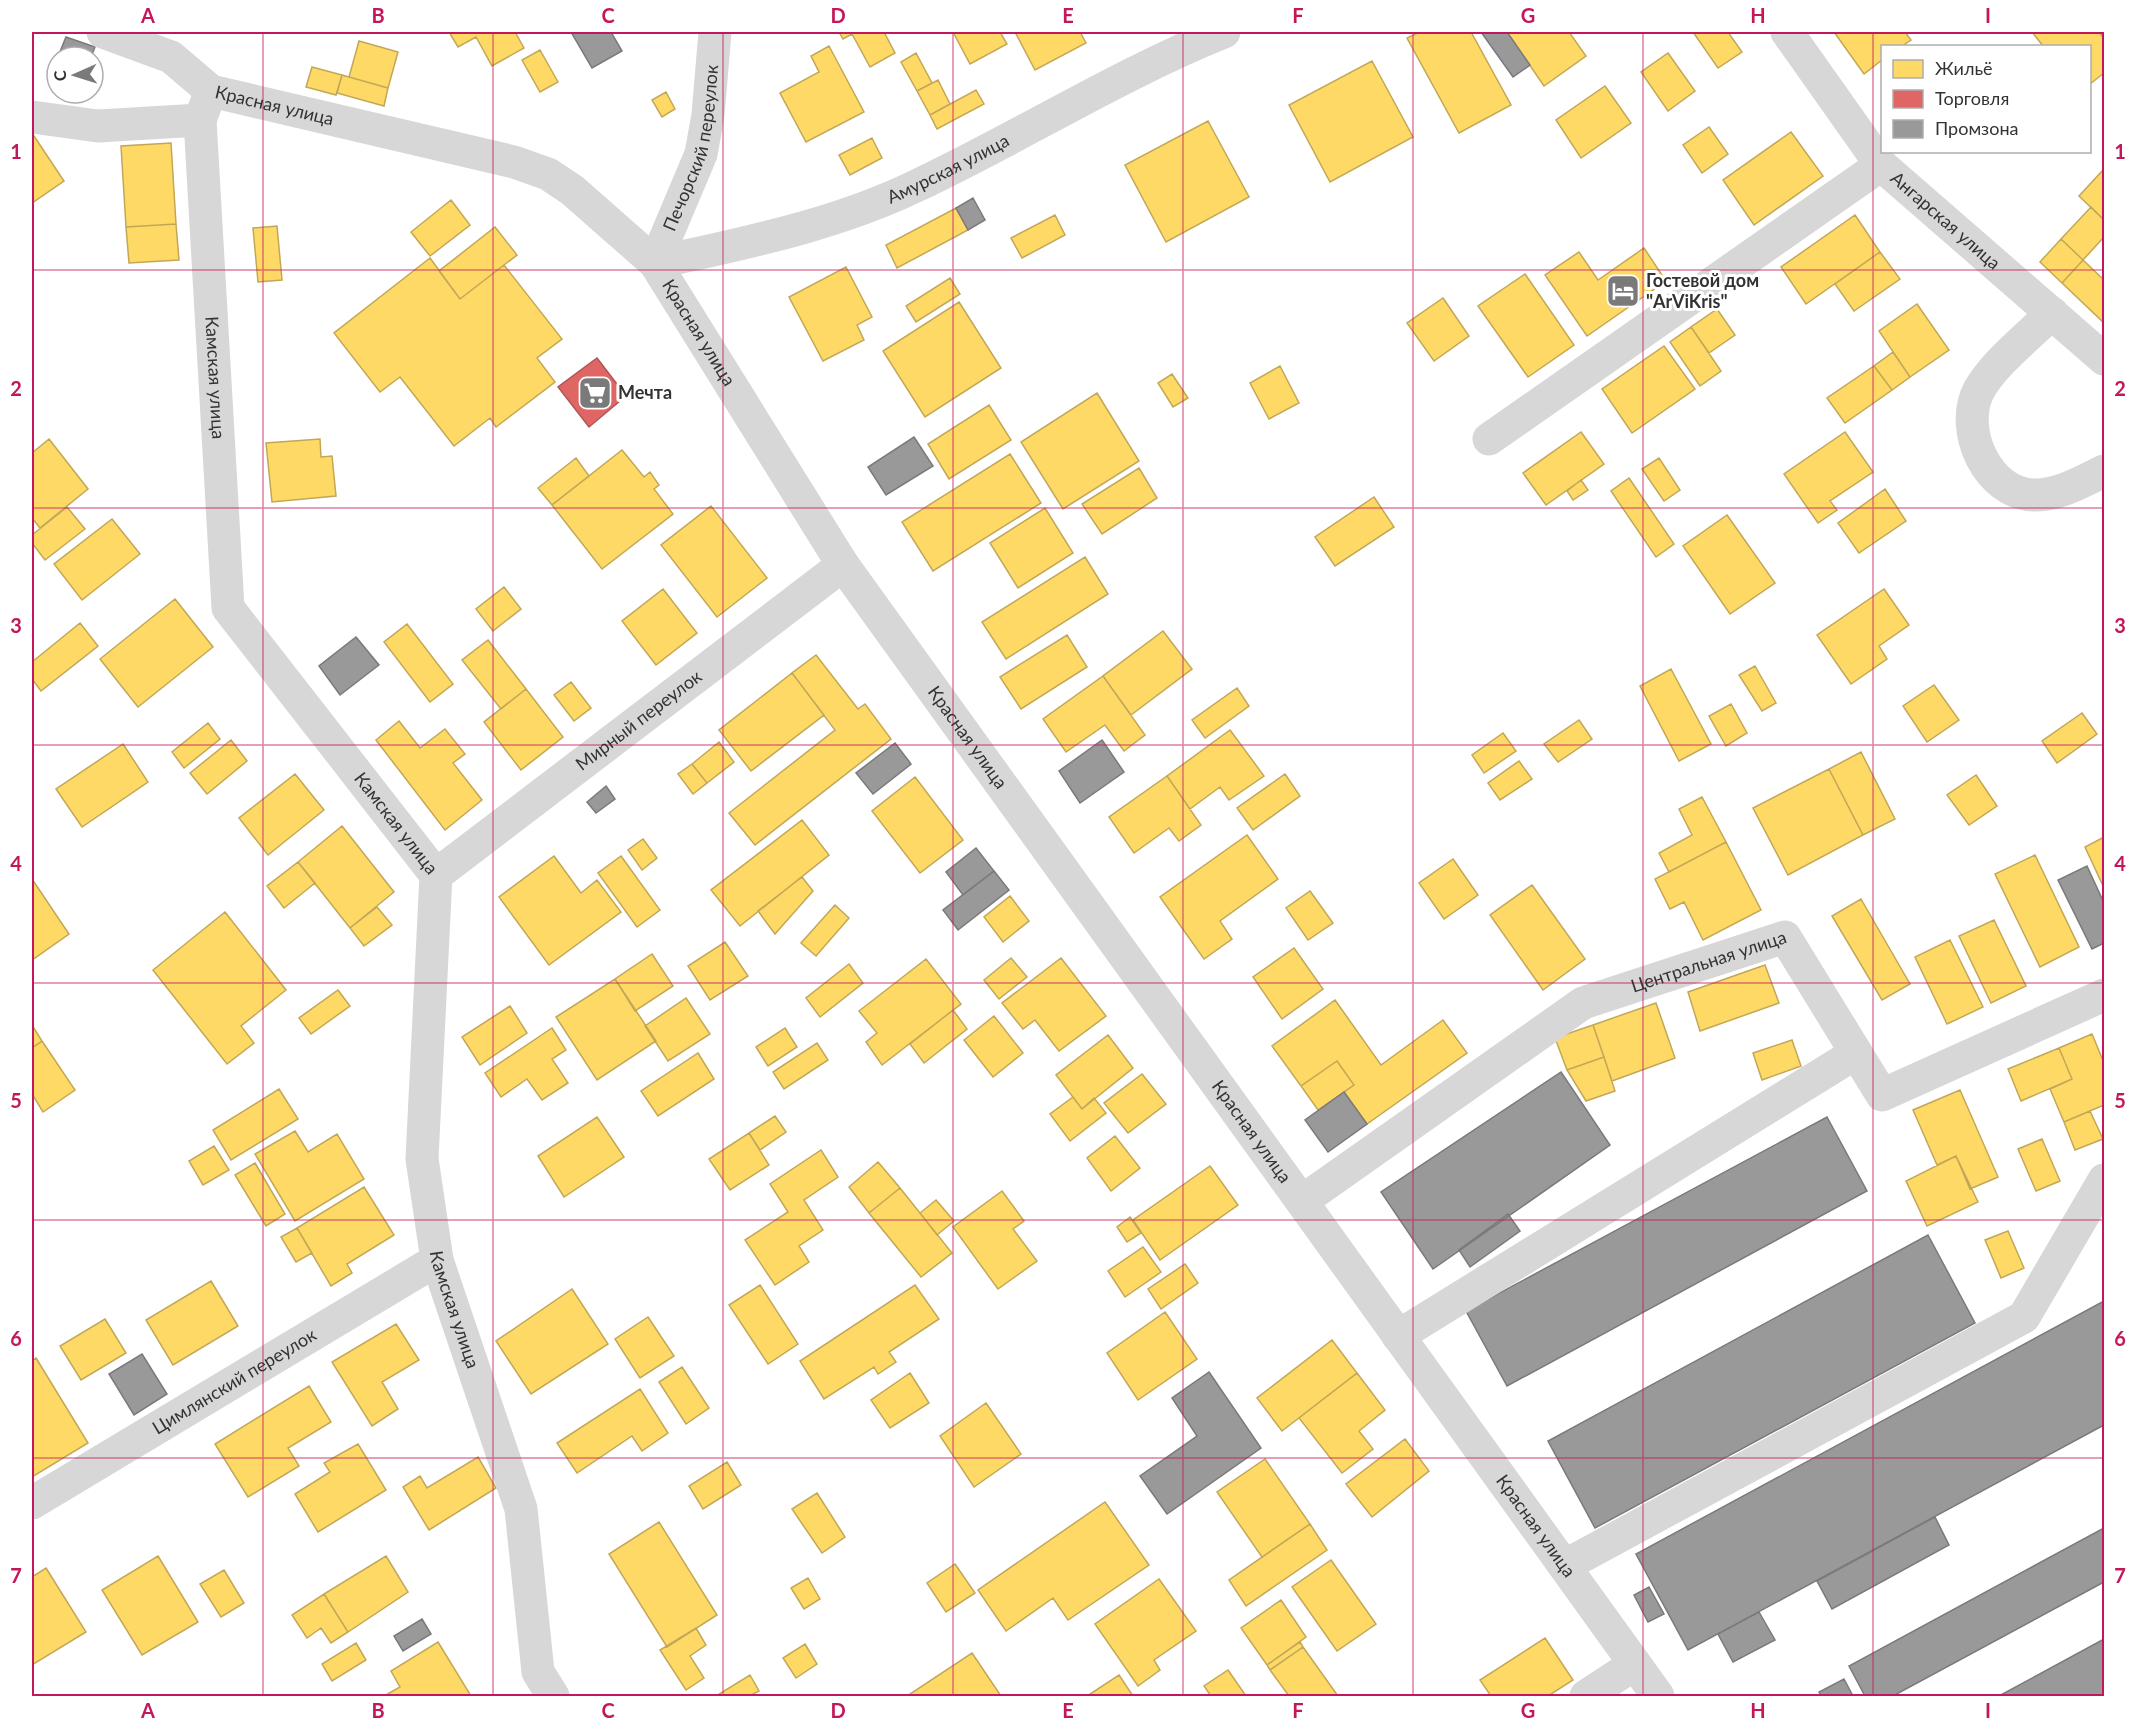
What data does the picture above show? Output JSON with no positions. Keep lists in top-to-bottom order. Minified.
{"streets":{"street":["Красная улица","Печорский переулок","Амурская улица","Ангарская улица","Камская улица","Мирный переулок","Центральная улица","Цимлянский переулок"]},"crossings":[["Красная улица","Печорский переулок"],["Красная улица","Амурская улица"],["Красная улица","Камская улица"],["Красная улица","Мирный переулок"],["Красная улица","Центральная улица"],["Печорский переулок","Амурская улица"],["Камская улица","Мирный переулок"],["Камская улица","Цимлянский переулок"]],"places":{"hotel":["Гостевой дом \"ArViKris\""],"supermarket":["Мечта"]},"legend":["Жильё","Торговля","Промзона"],"north":"left","grid":{"columns":["A","B","C","D","E","F","G","H","I"],"rows":["1","2","3","4","5","6","7"]}}
